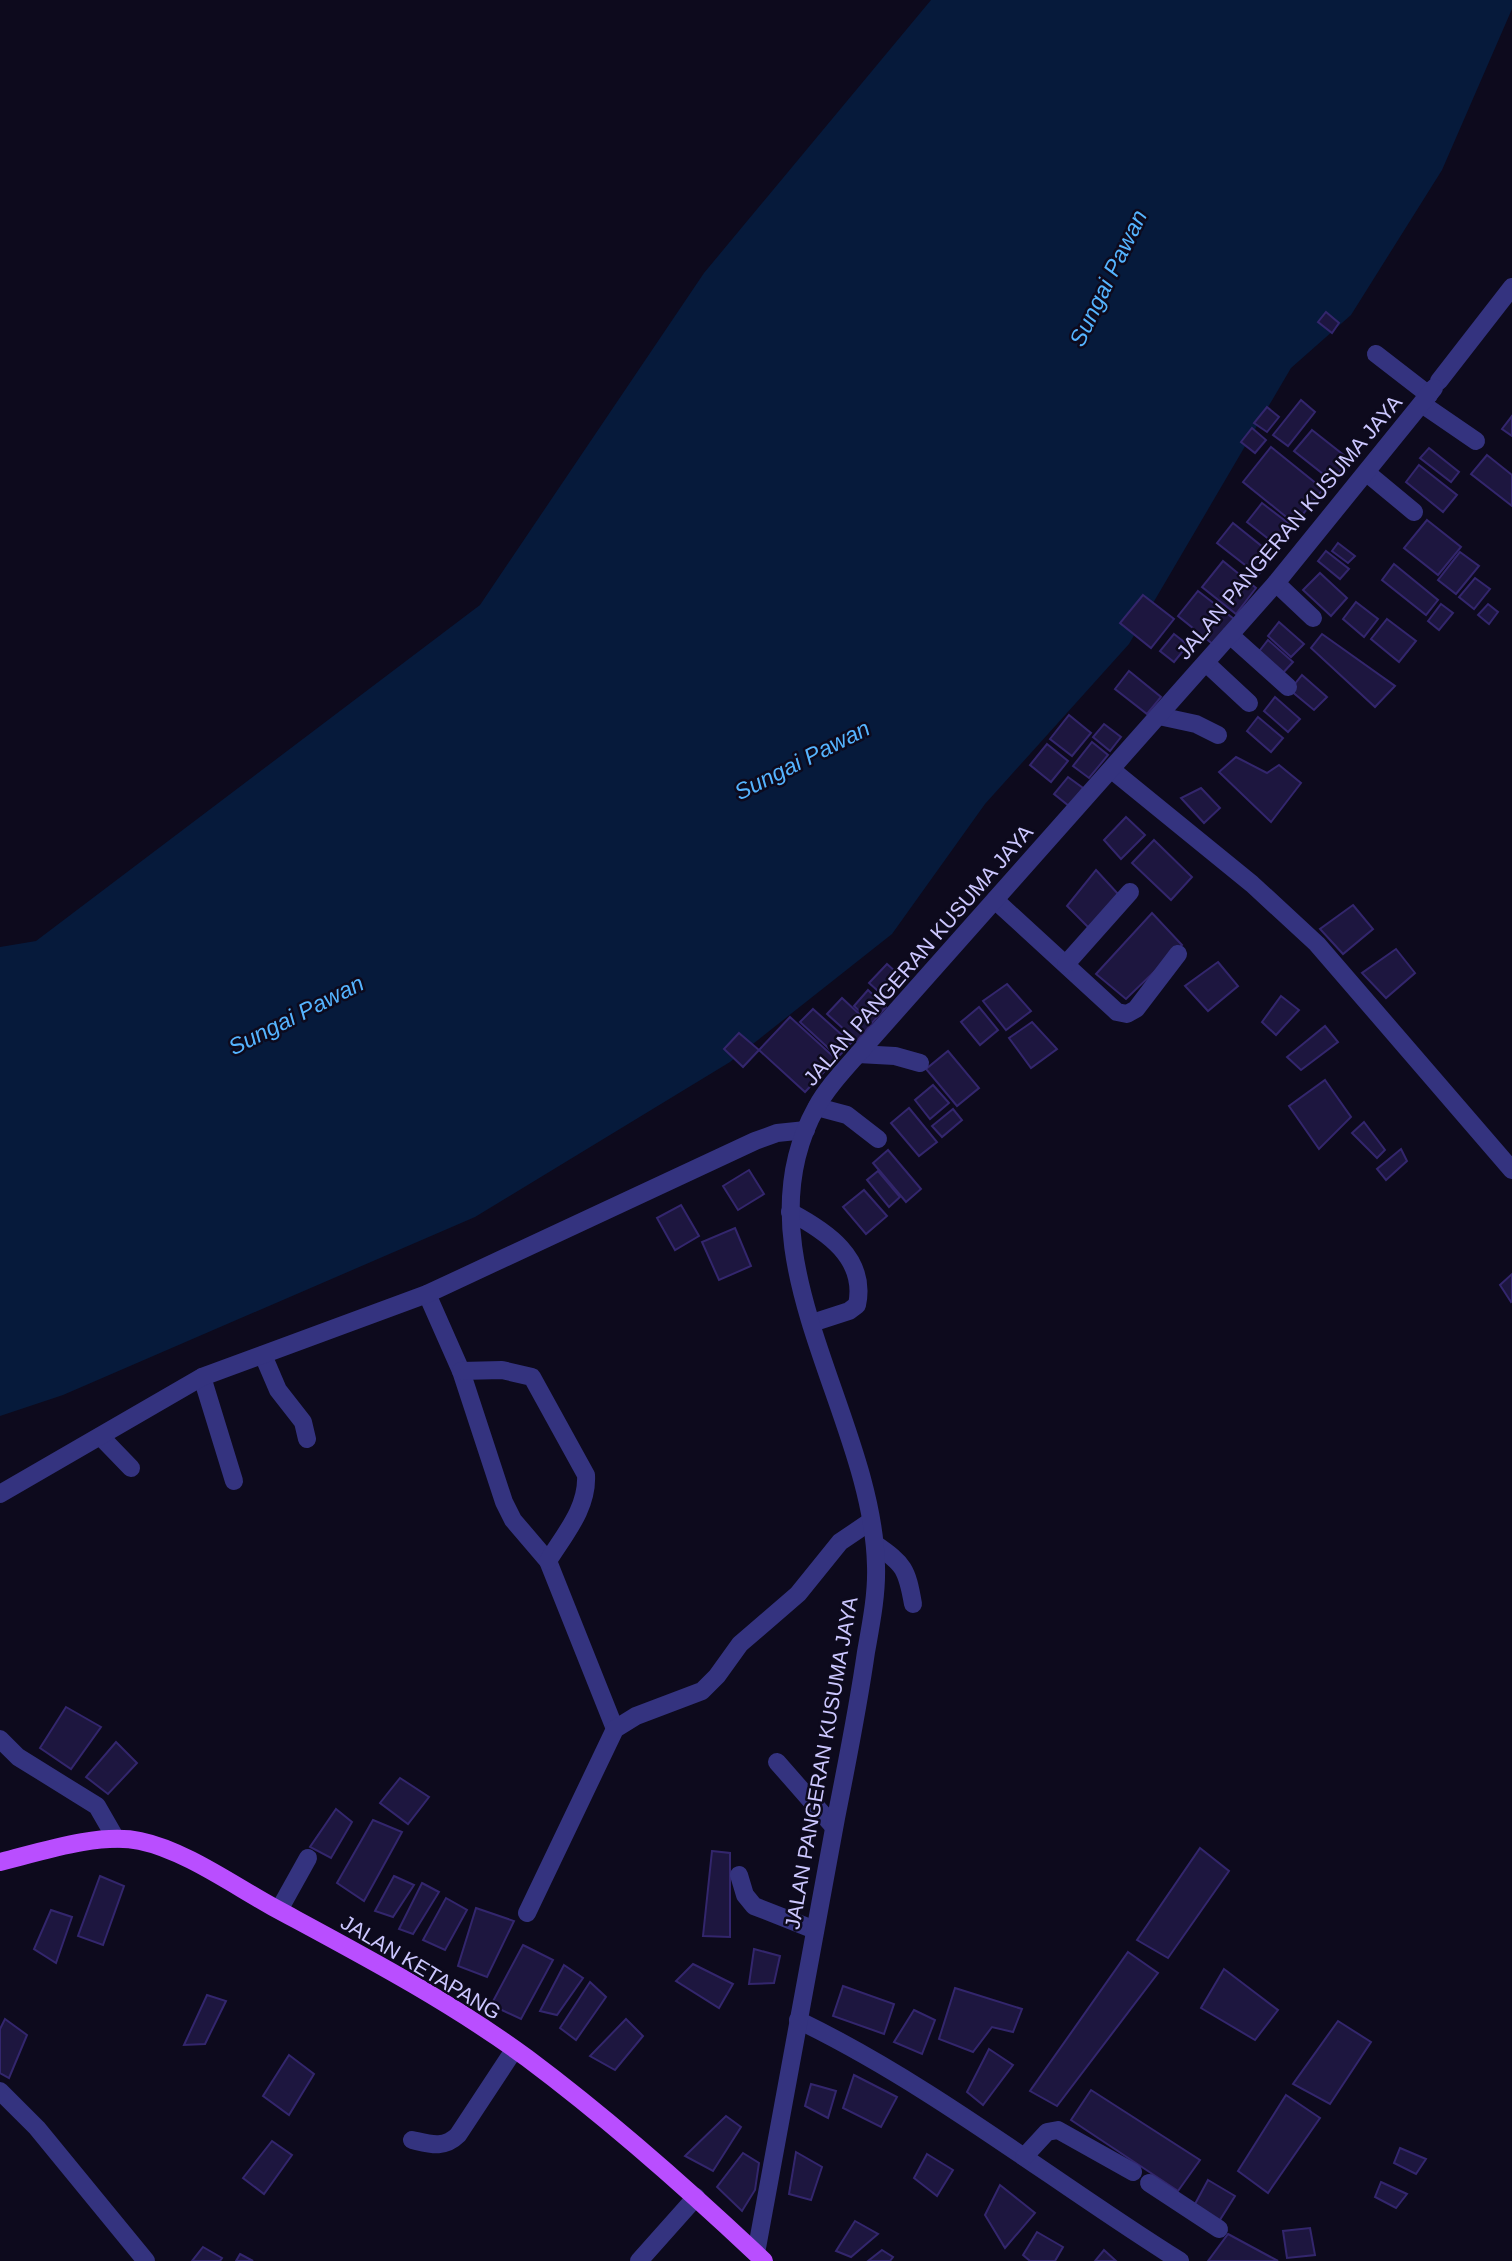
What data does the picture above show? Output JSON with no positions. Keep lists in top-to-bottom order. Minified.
{"streets":{"main road":["JALAN KETAPANG"],"street":["JALAN PANGERAN KUSUMA JAYA"]},"crossings":[["JALAN PANGERAN KUSUMA JAYA","JALAN KETAPANG"]],"water":["Sungai Pawan"]}
